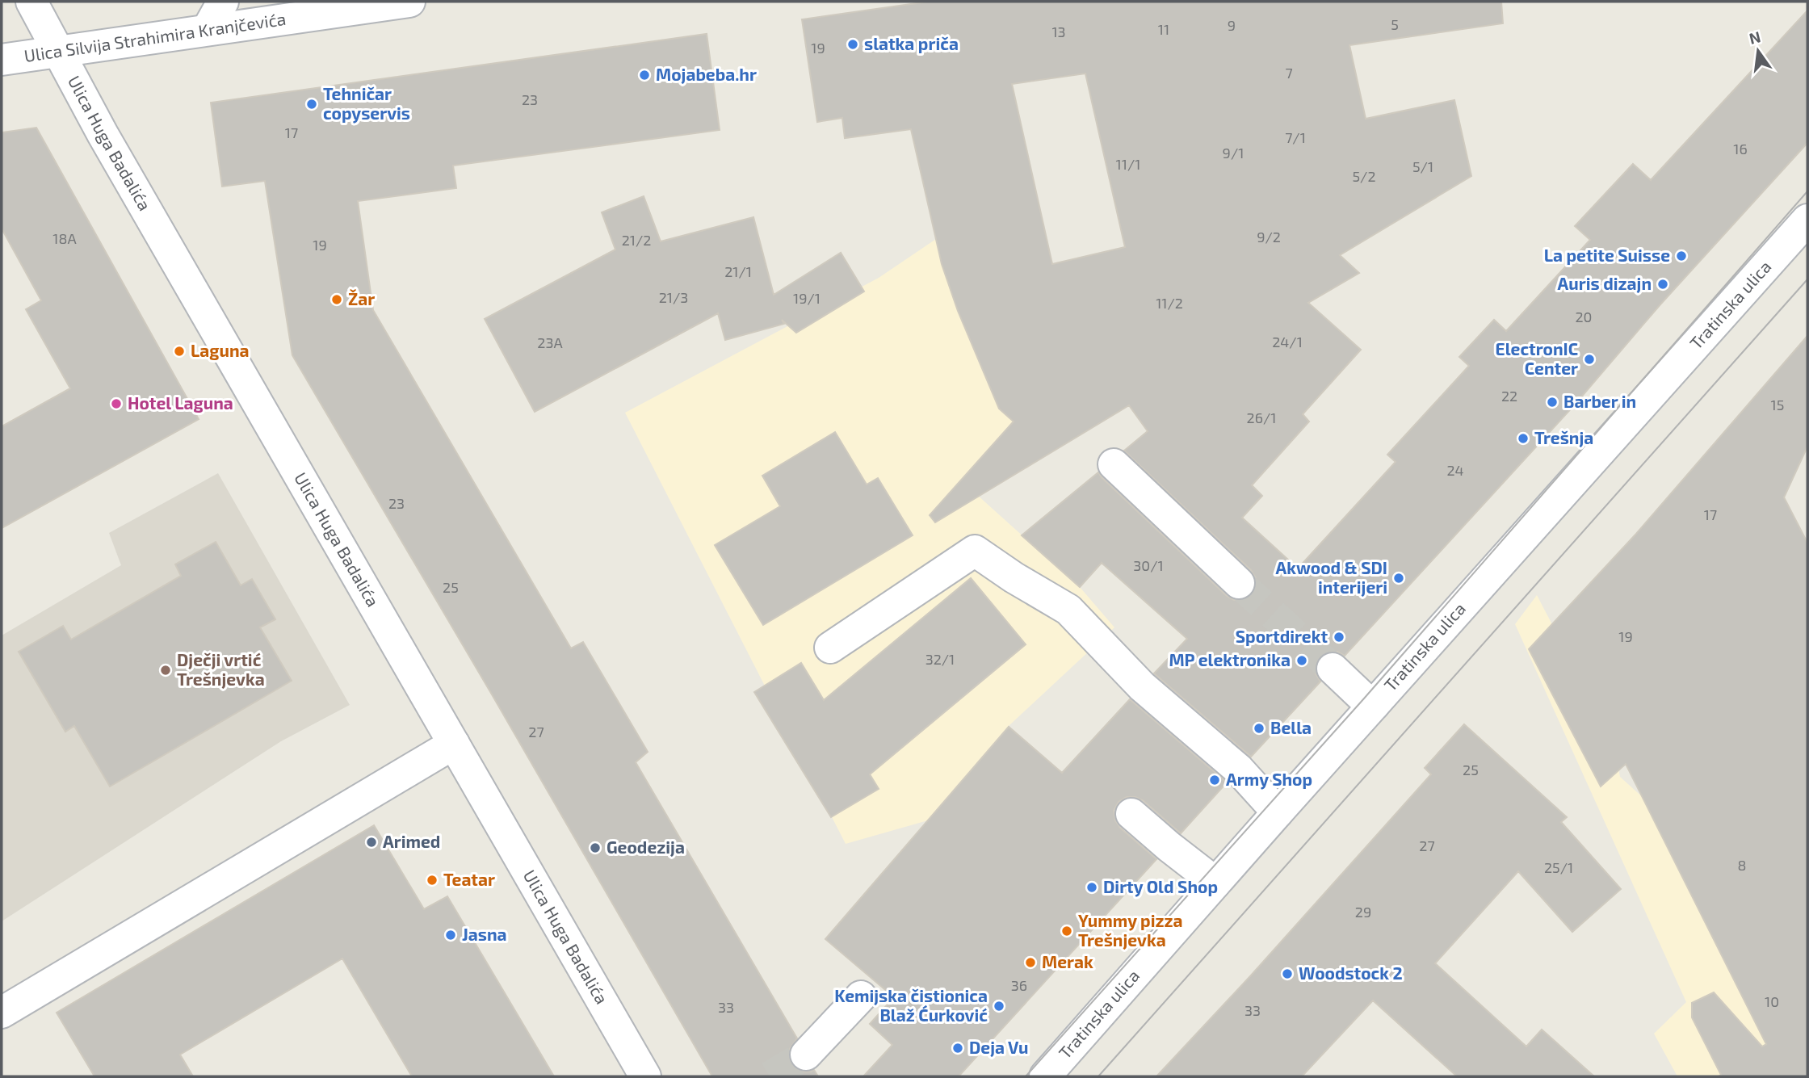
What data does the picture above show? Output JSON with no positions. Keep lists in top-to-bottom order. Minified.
{"streets":{"street":["Ulica Silvija Strahimira Kranjčevića","Ulica Huga Badalića","Tratinska ulica"]},"crossings":[["Ulica Silvija Strahimira Kranjčevića","Ulica Huga Badalića"]],"places":["slatka priča","Mojabeba.hr","Tehničar copyservis","La petite Suisse","Auris dizajn","Žar","Laguna","ElectronIC Center","Barber in","Hotel Laguna","Trešnja","Akwood & SDI interijeri","Sportdirekt","MP elektronika","Dječji vrtić Trešnjevka","Bella","Army Shop","Arimed","Geodezija","Teatar","Dirty Old Shop","Yummy pizza Trešnjevka","Jasna","Merak","Woodstock 2","Kemijska čistionica Blaž Ćurković","Deja Vu"],"house_numbers":["5","9","11","13","19","7","23","17","7/1","16","9/1","11/1","5/1","5/2","9/2","18A","21/2","19","21/1","21/3","19/1","11/2","20","24/1","23A","22","15","26/1","24","23","17","30/1","25","19","32/1","27","25","27","8","25/1","29","36","10","33","33"],"north":"top"}
